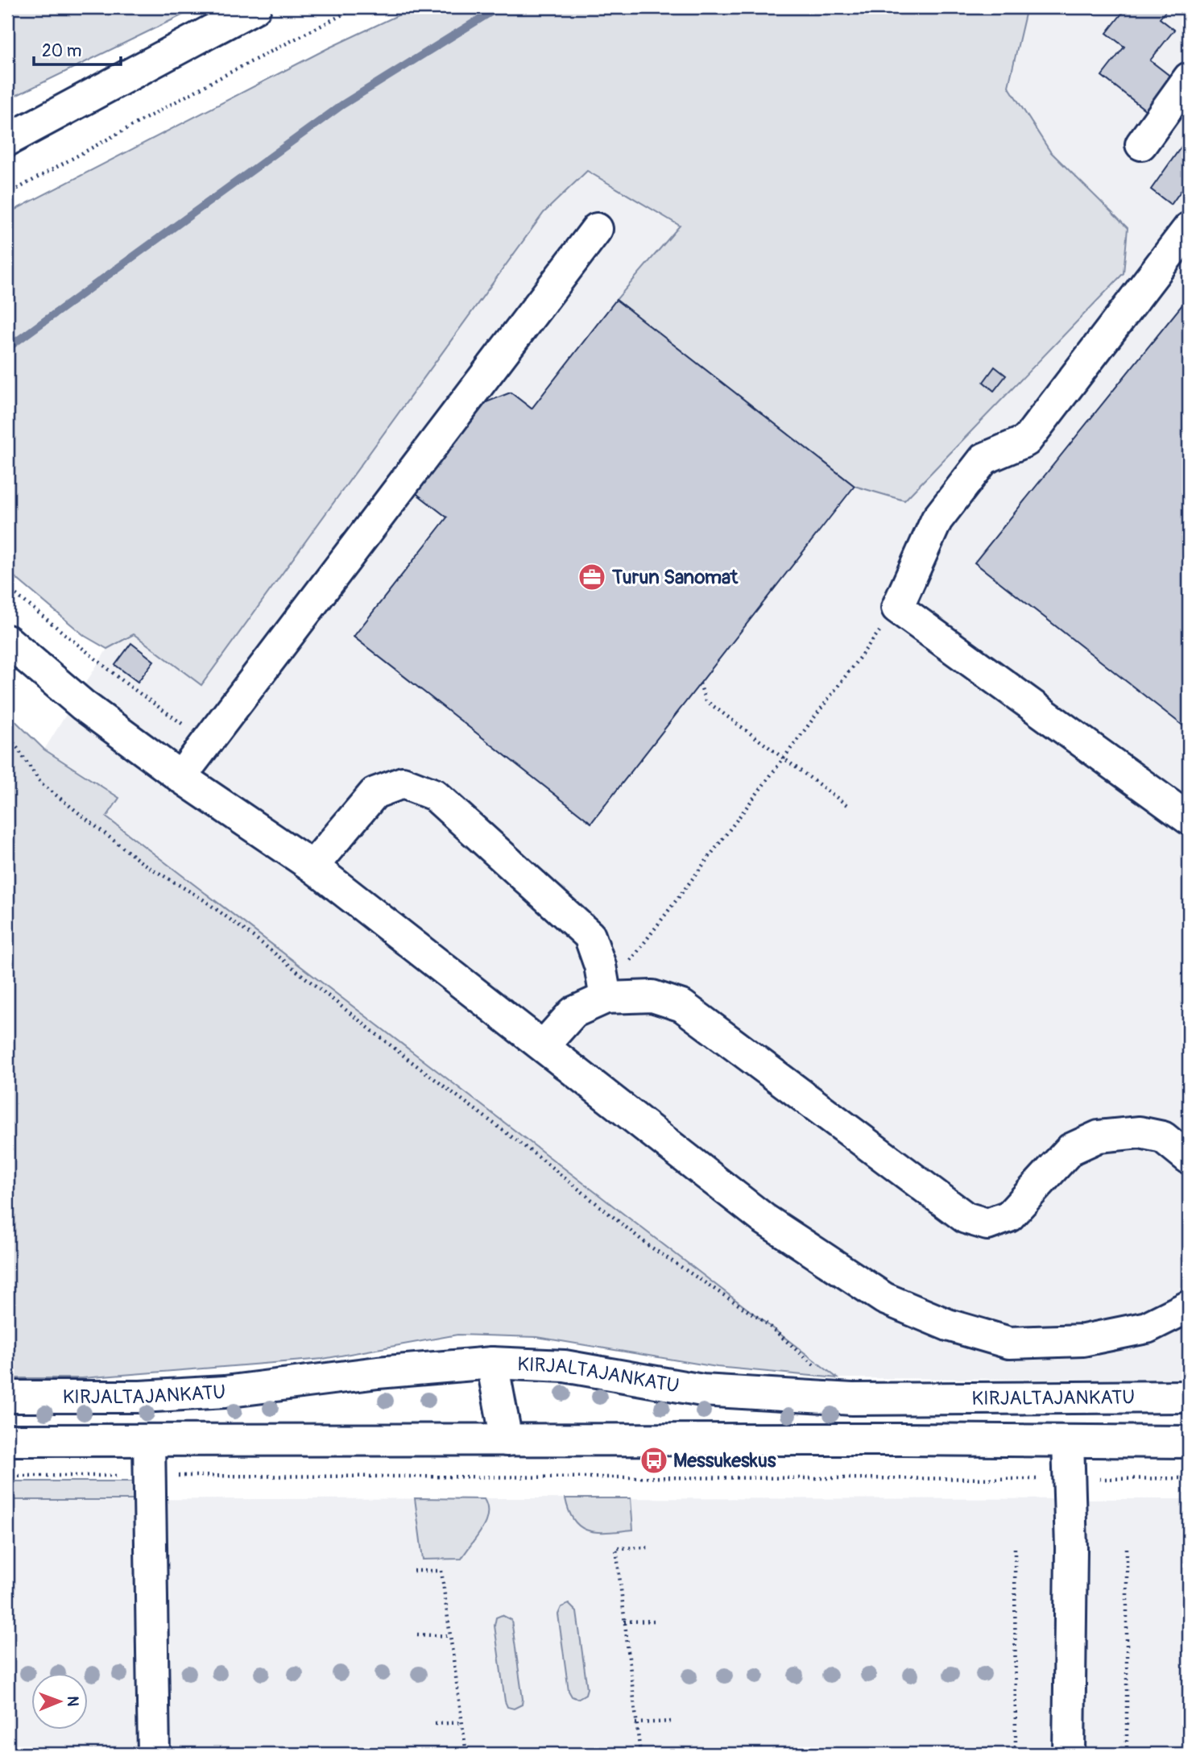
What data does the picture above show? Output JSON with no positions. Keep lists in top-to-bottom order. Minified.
{"streets":{"street":["KIRJALTAJANKATU"]},"places":{"office":["Turun Sanomat"],"bus stop":["Messukeskus"]},"scale_bar":"20 m","north":"right"}
